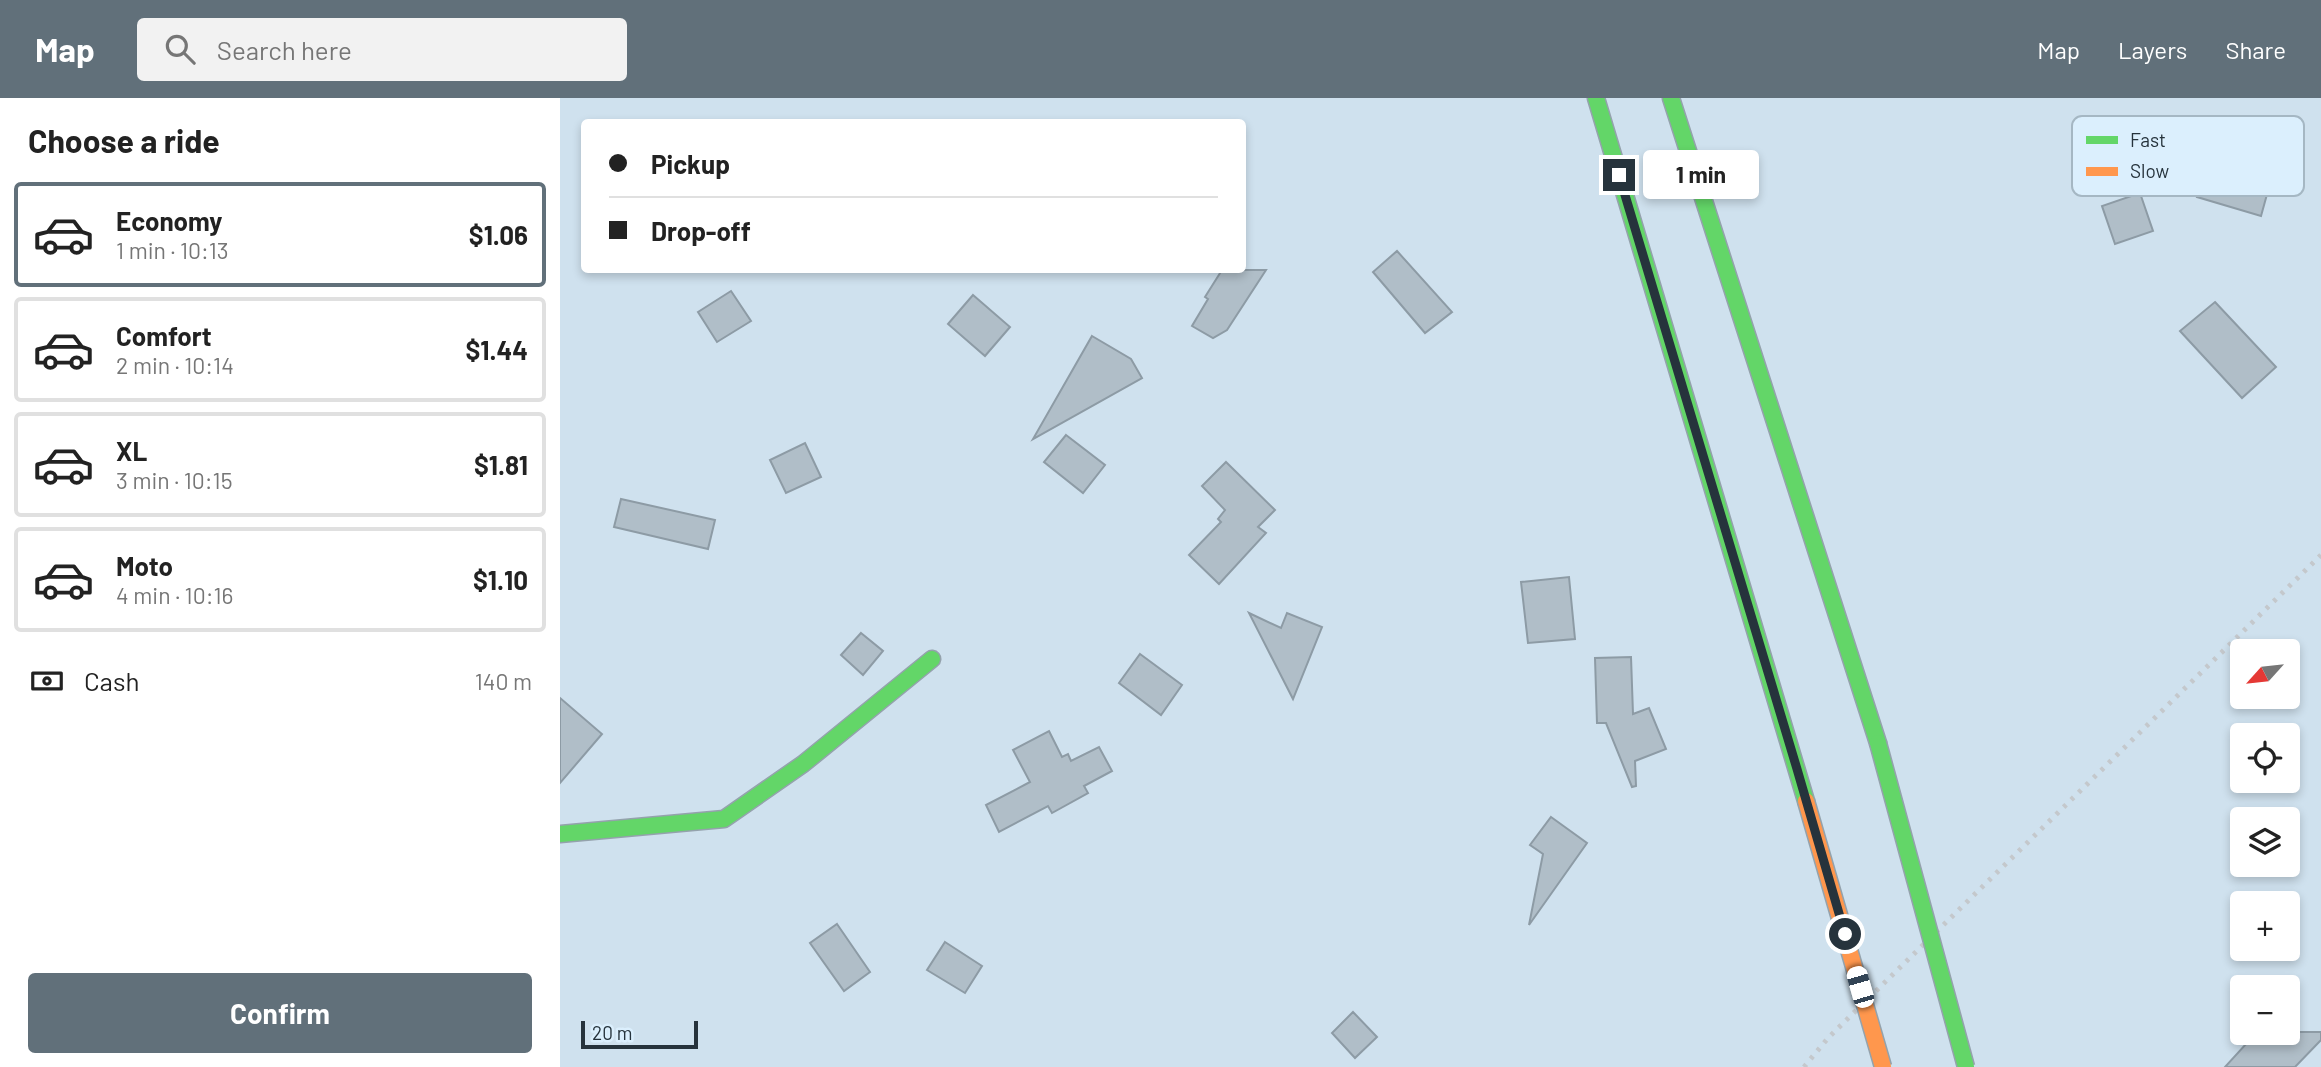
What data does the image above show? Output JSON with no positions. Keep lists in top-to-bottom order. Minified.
{"legend":["Fast","Slow"],"scale_bar":"20 m","north":"bottom left","page":{"header":"Map","search":"Search here","nav":["Map","Layers","Share"],"heading":"Choose a ride","banner":["Pickup","Drop-off"],"bubble":"1 min","list":[{"name":"Economy","note":"1 min · 10:13","value":"$1.06"},{"name":"Comfort","note":"2 min · 10:14","value":"$1.44"},{"name":"XL","note":"3 min · 10:15","value":"$1.81"},{"name":"Moto","note":"4 min · 10:16","value":"$1.10"}],"map_buttons":["+","−"],"pay":["Cash","140 m"],"buttons":"Confirm","scale":"20 m"}}
